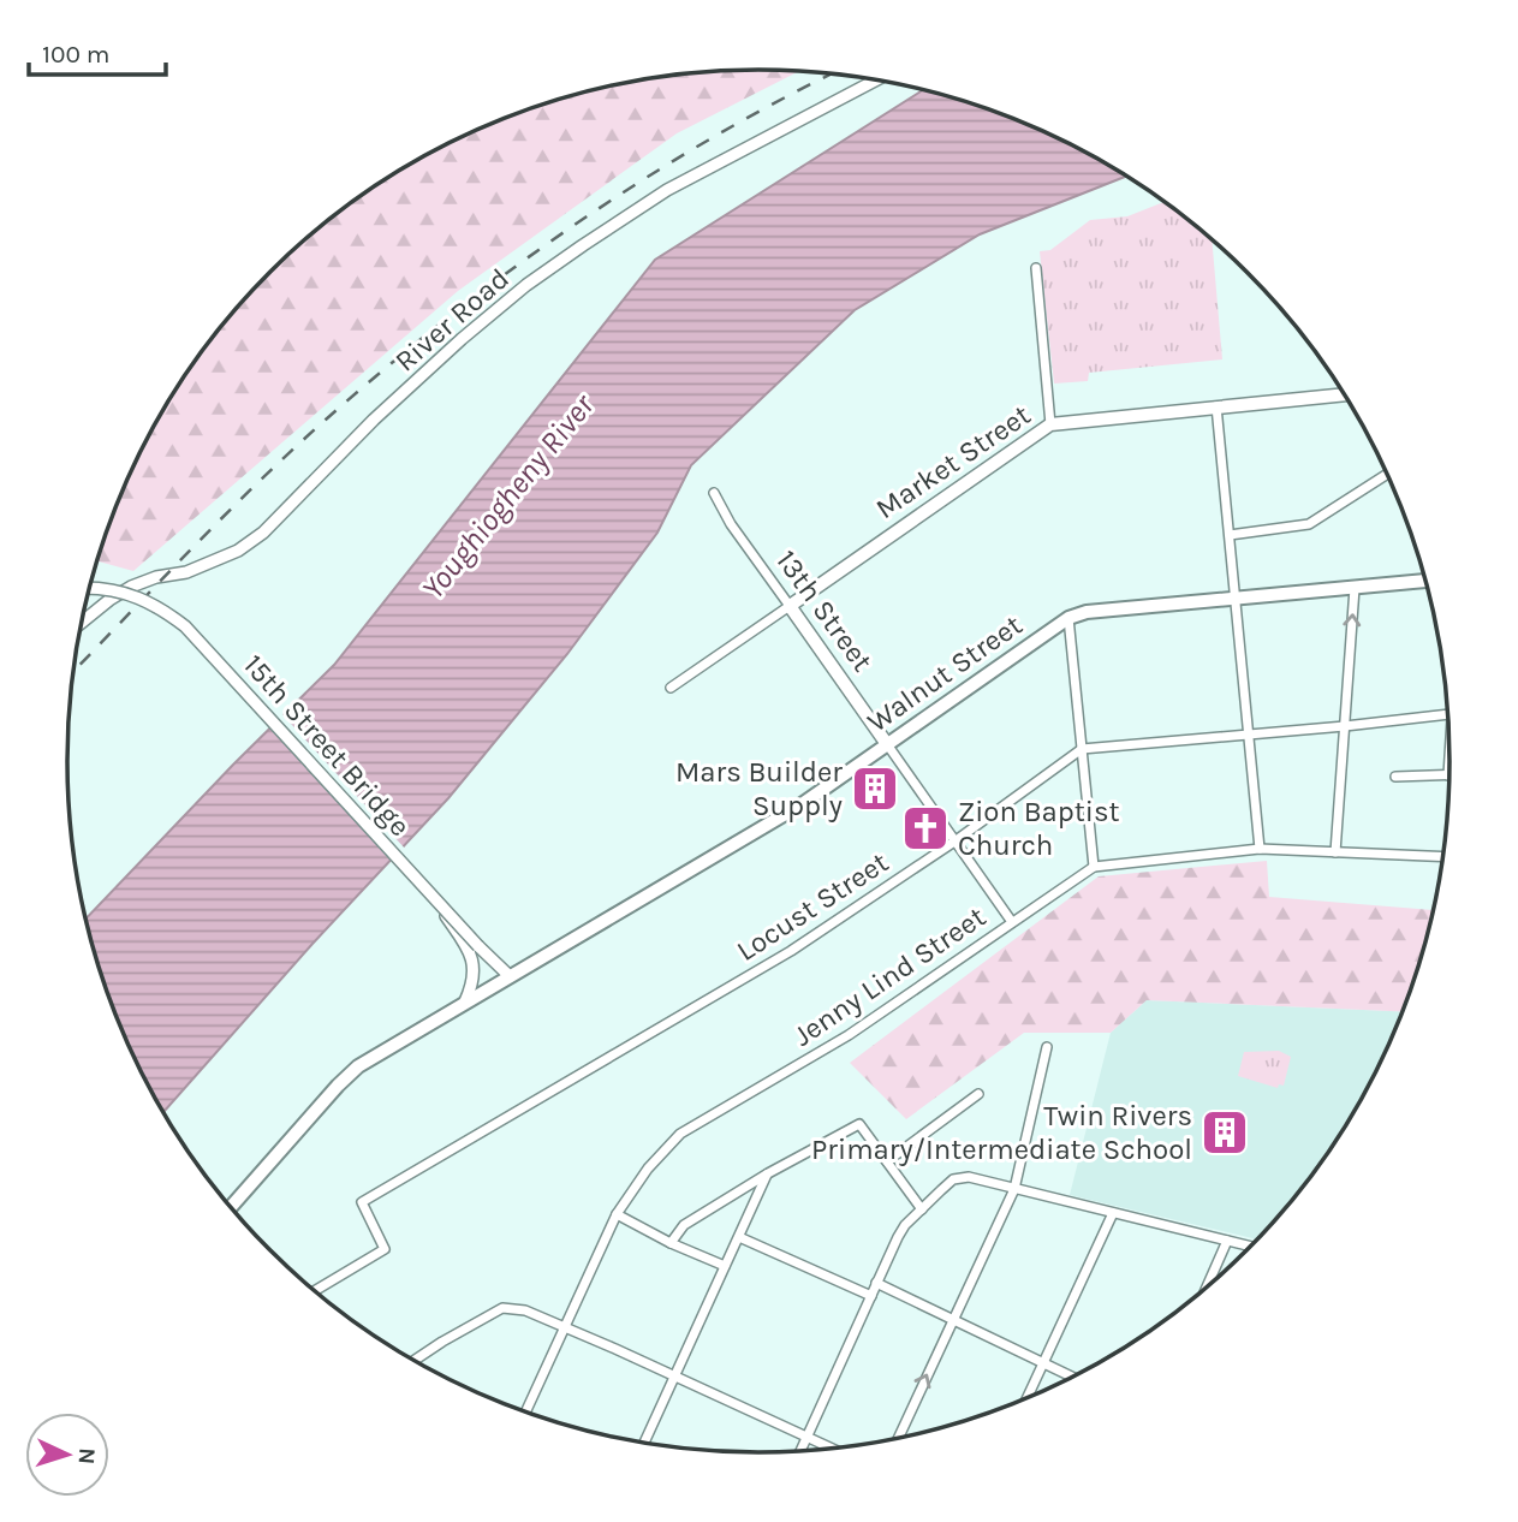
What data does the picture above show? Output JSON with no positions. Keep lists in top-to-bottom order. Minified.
{"streets":{"main road":["Market Street","13th Street","Walnut Street"],"street":["River Road","15th Street Bridge","Locust Street","Jenny Lind Street"]},"crossings":[["Market Street","13th Street"],["13th Street","Walnut Street"],["13th Street","Locust Street"],["13th Street","Jenny Lind Street"],["Walnut Street","15th Street Bridge"]],"water":["Youghiogheny River"],"places":{"building":["Mars Builder Supply","Twin Rivers Primary/Intermediate School"],"church":["Zion Baptist Church"]},"scale_bar":"100 m","north":"right"}
